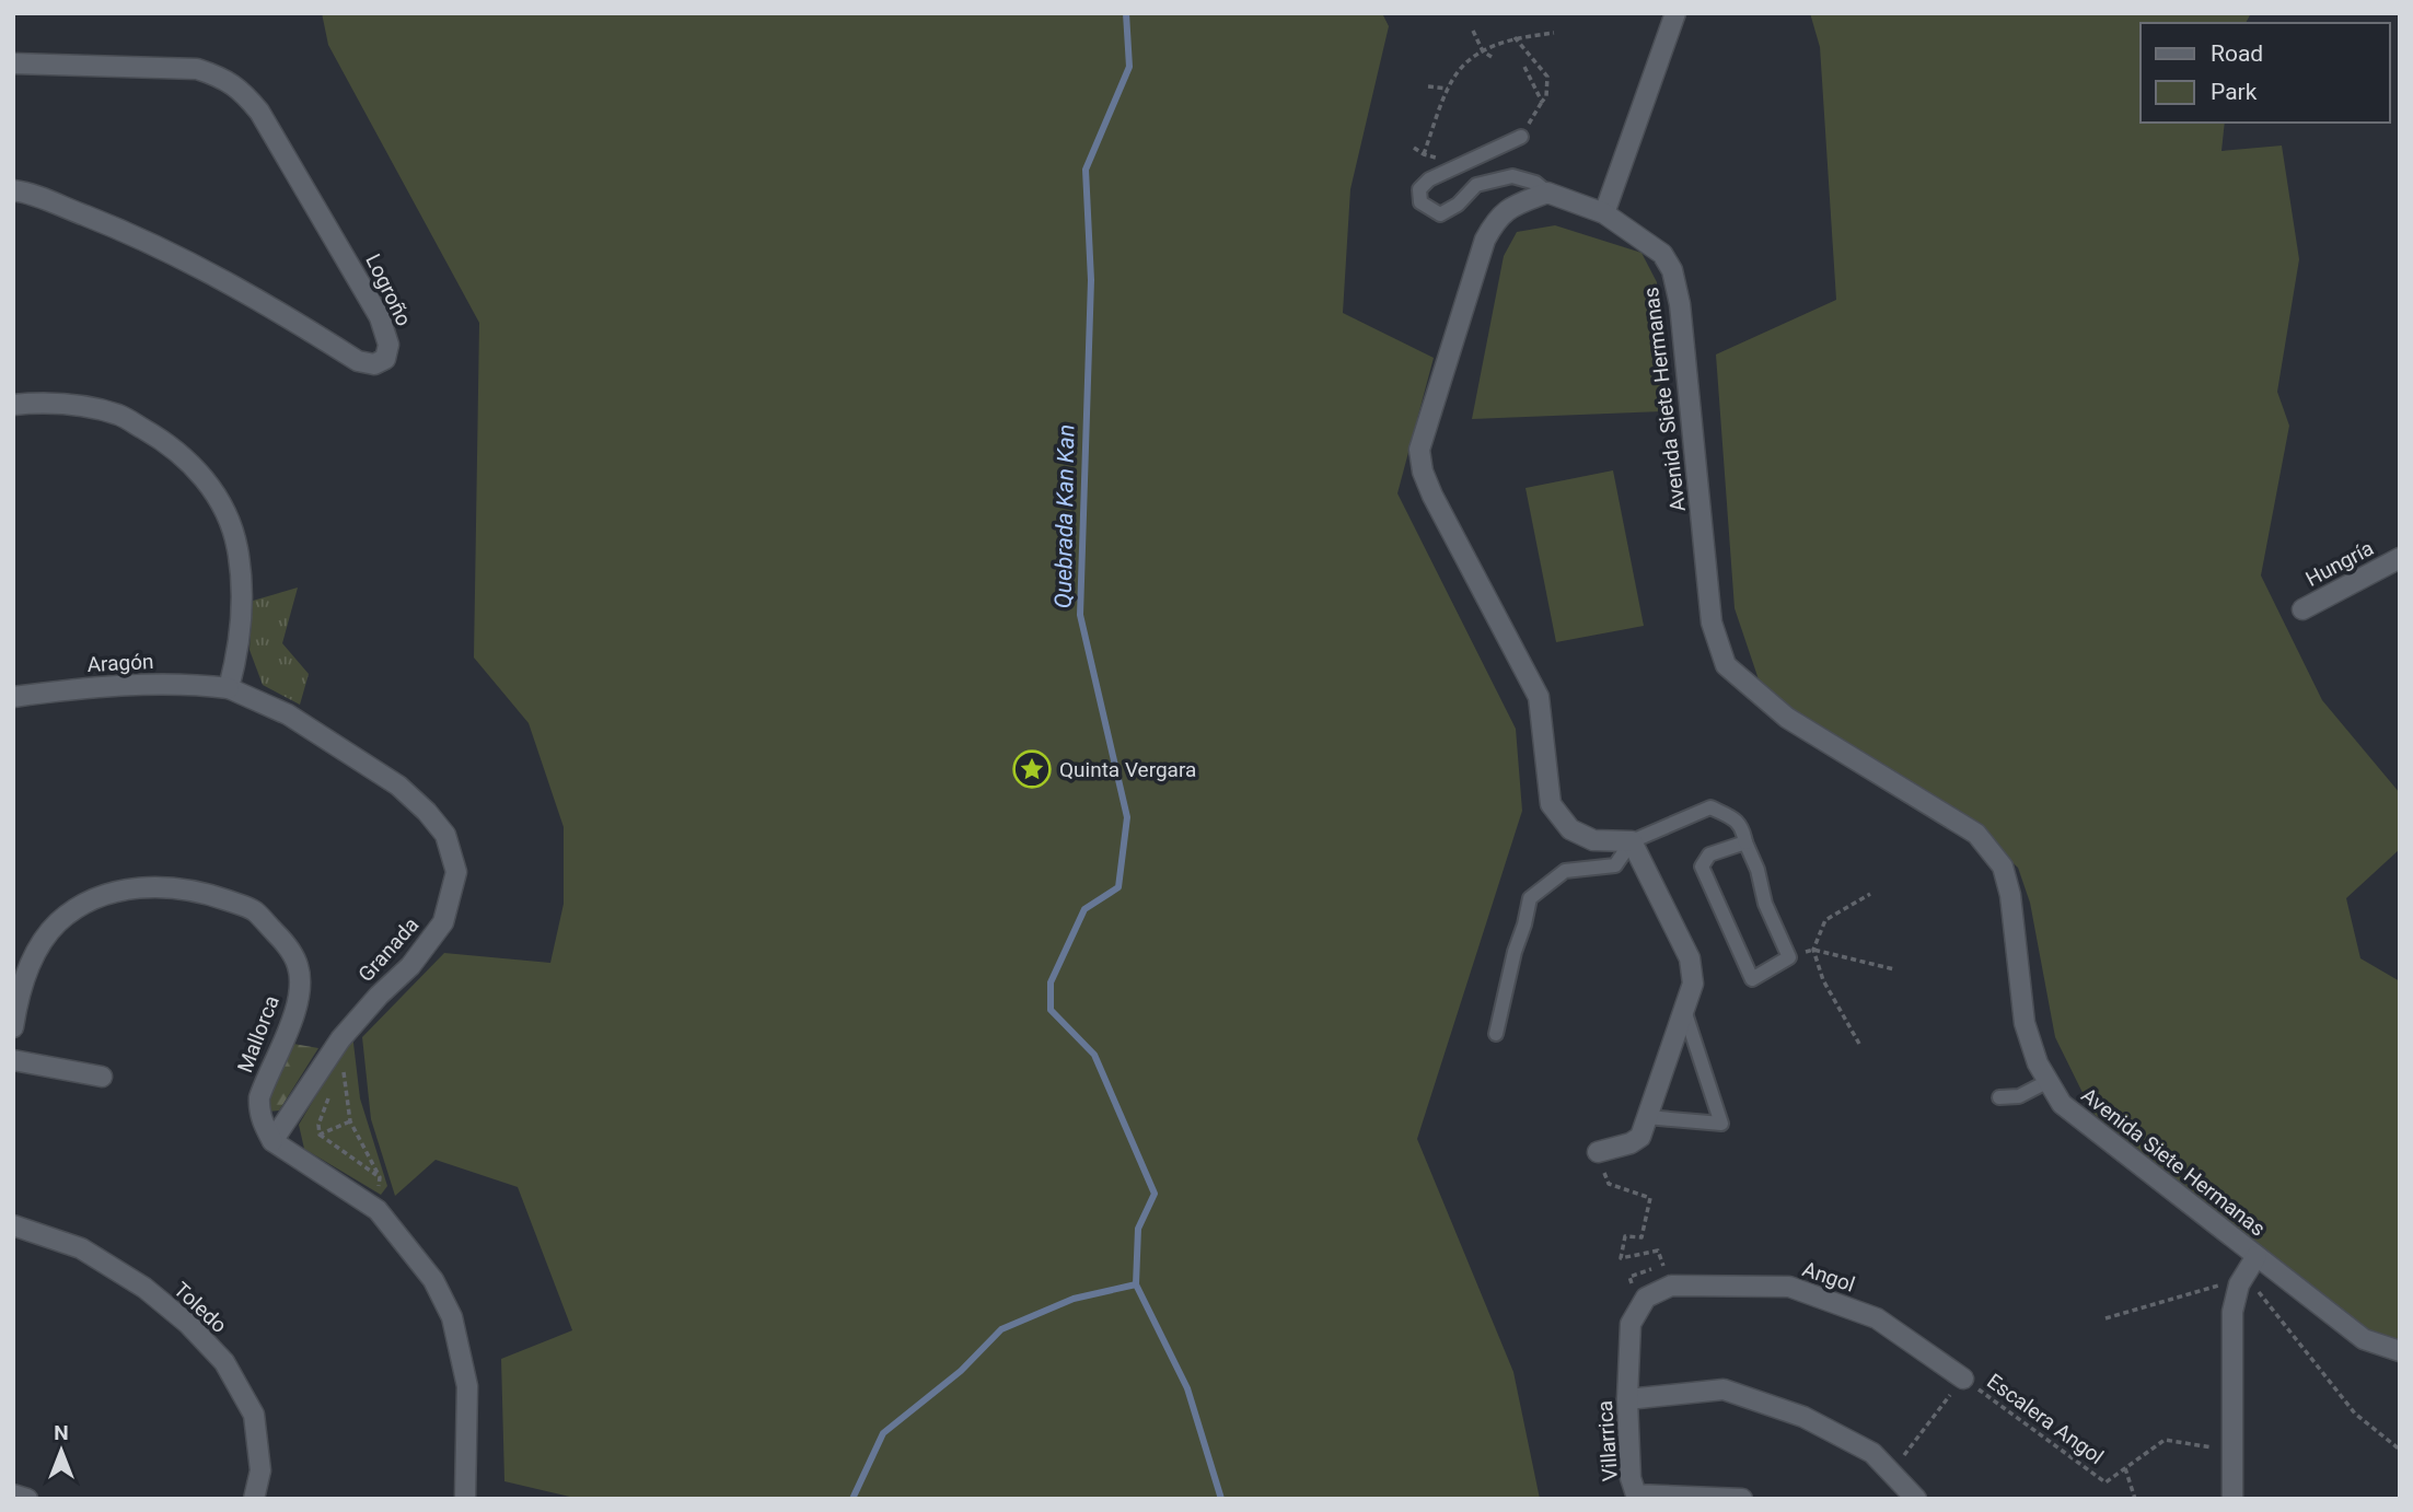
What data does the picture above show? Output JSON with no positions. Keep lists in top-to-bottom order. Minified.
{"streets":{"street":["Logroño","Avenida Siete Hermanas","Hungría","Aragón","Granada","Mallorca","Angol","Toledo","Villarrica"],"path":["Escalera Angol"]},"crossings":[["Aragón","Granada"],["Granada","Mallorca"],["Angol","Escalera Angol"],["Angol","Villarrica"]],"water":["Quebrada Kan Kan"],"places":{"place":["Quinta Vergara"]},"legend":["Road","Park"],"north":"top"}
